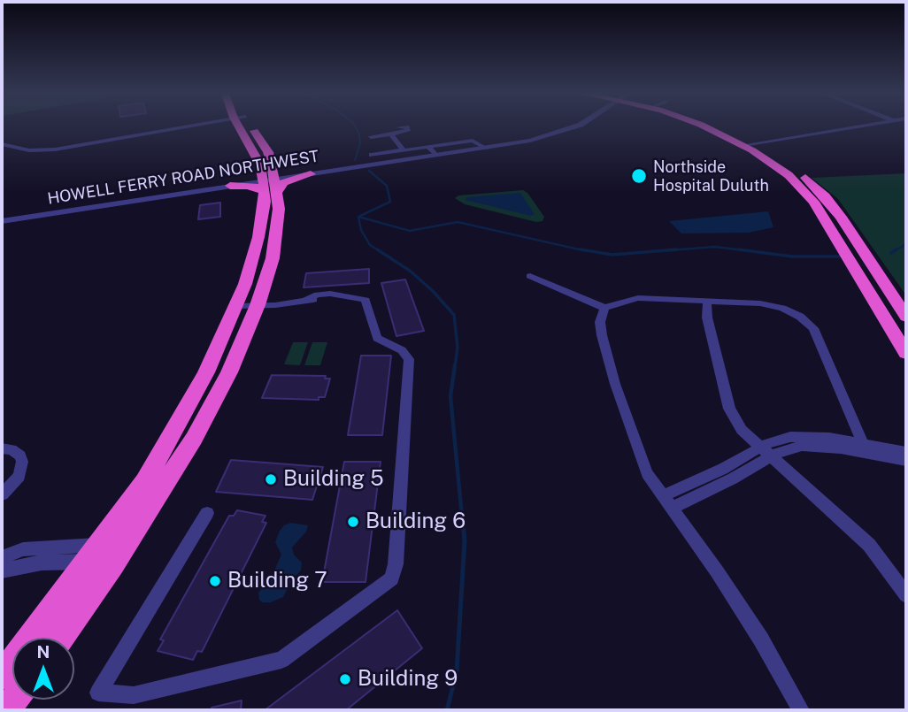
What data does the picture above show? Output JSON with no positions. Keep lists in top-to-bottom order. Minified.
{"streets":{"street":["HOWELL FERRY ROAD NORTHWEST"]},"places":["Northside Hospital Duluth","Building 5","Building 6","Building 7","Building 9"],"north":"top"}
